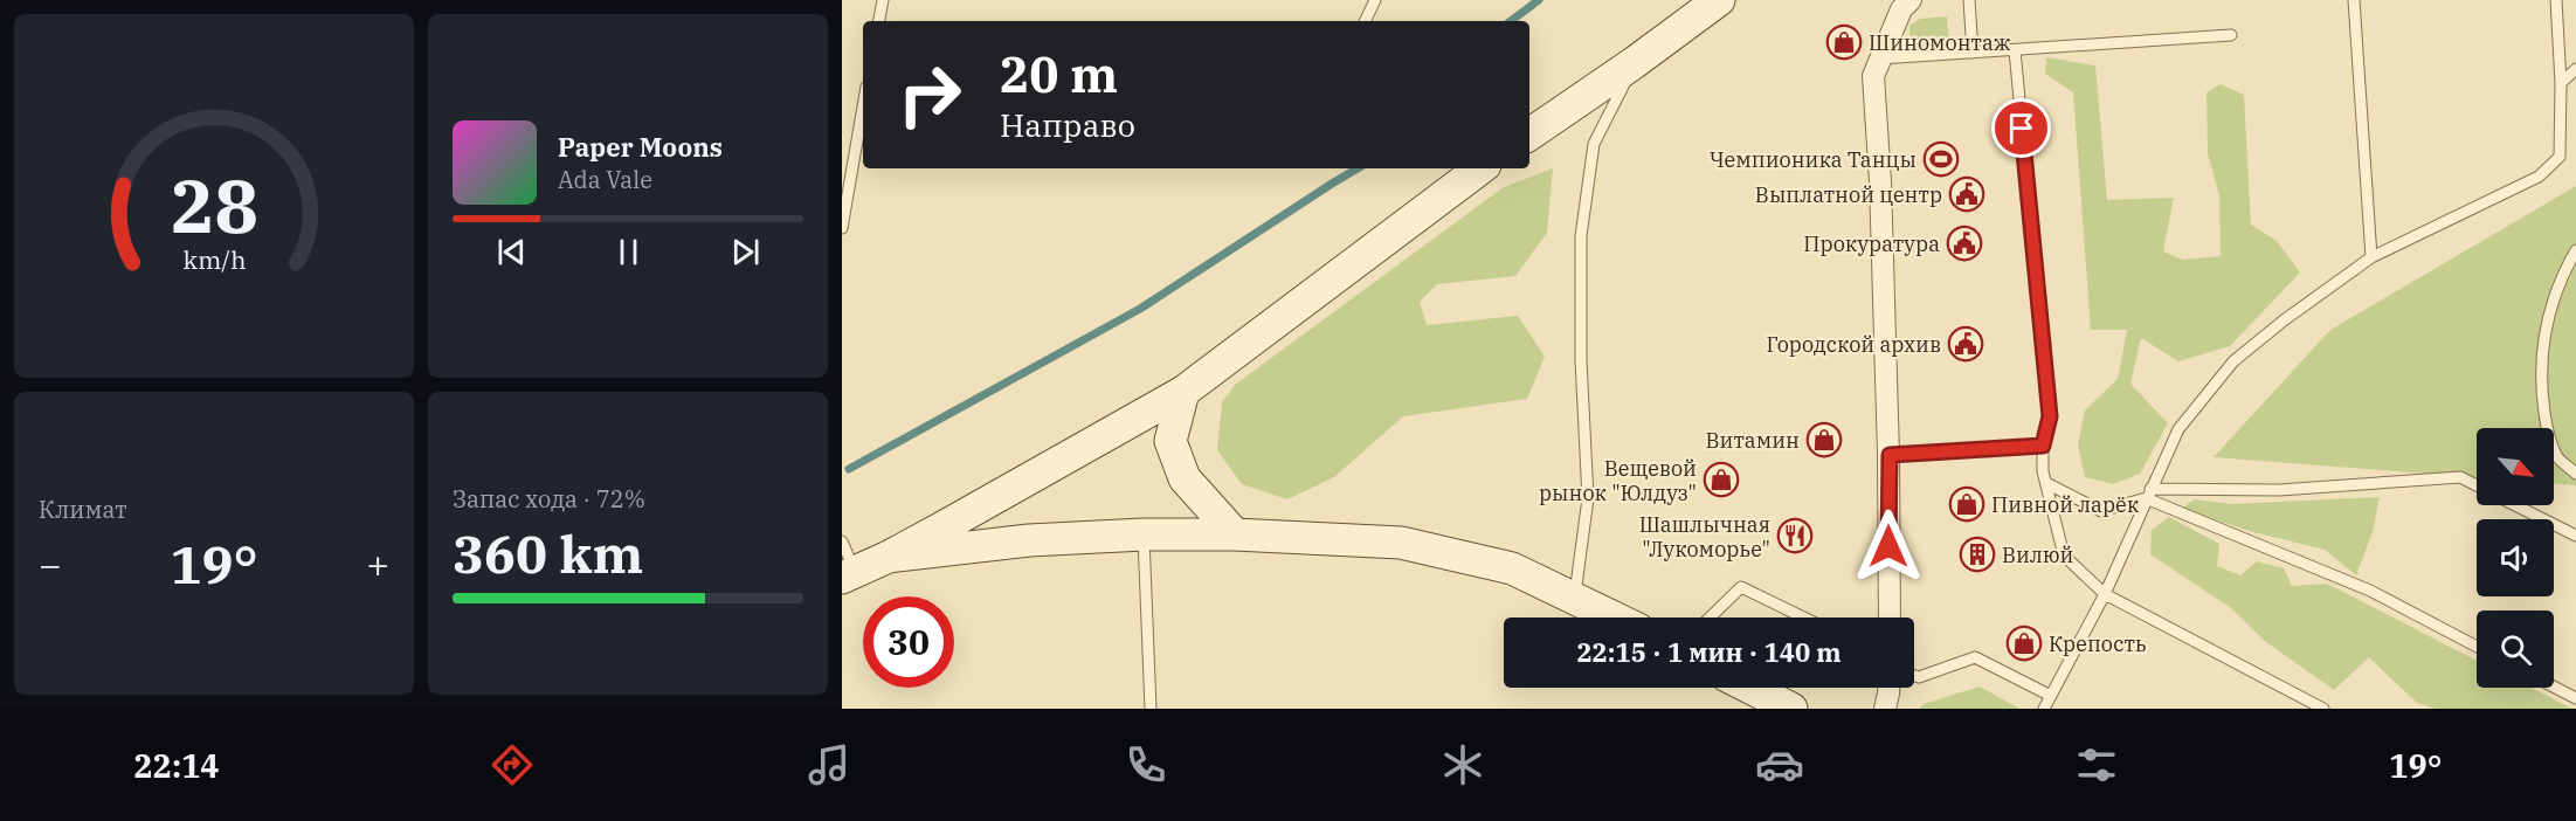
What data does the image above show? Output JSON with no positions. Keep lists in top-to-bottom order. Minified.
{"places":{"shop":["Шиномонтаж","Витамин","Вещевой рынок \"Юлдуз\"","Пивной ларёк","Крепость"],"sports":["Чемпионика Танцы"],"public building":["Выплатной центр","Прокуратура","Городской архив"],"restaurant":["Шашлычная \"Лукоморье\""],"building":["Вилюй"]},"north":"bottom right","page":{"turn":["20 m","Направо"],"song":["Paper Moons","Ada Vale"],"tile":["Климат",["Запас хода · 72%","360 km"]],"heat":["−","19°","+"],"limit":"30","trip":"22:15 · 1 мин · 140 m","tabs":["22:14","19°"],"gauge":["28","km/h"]}}
